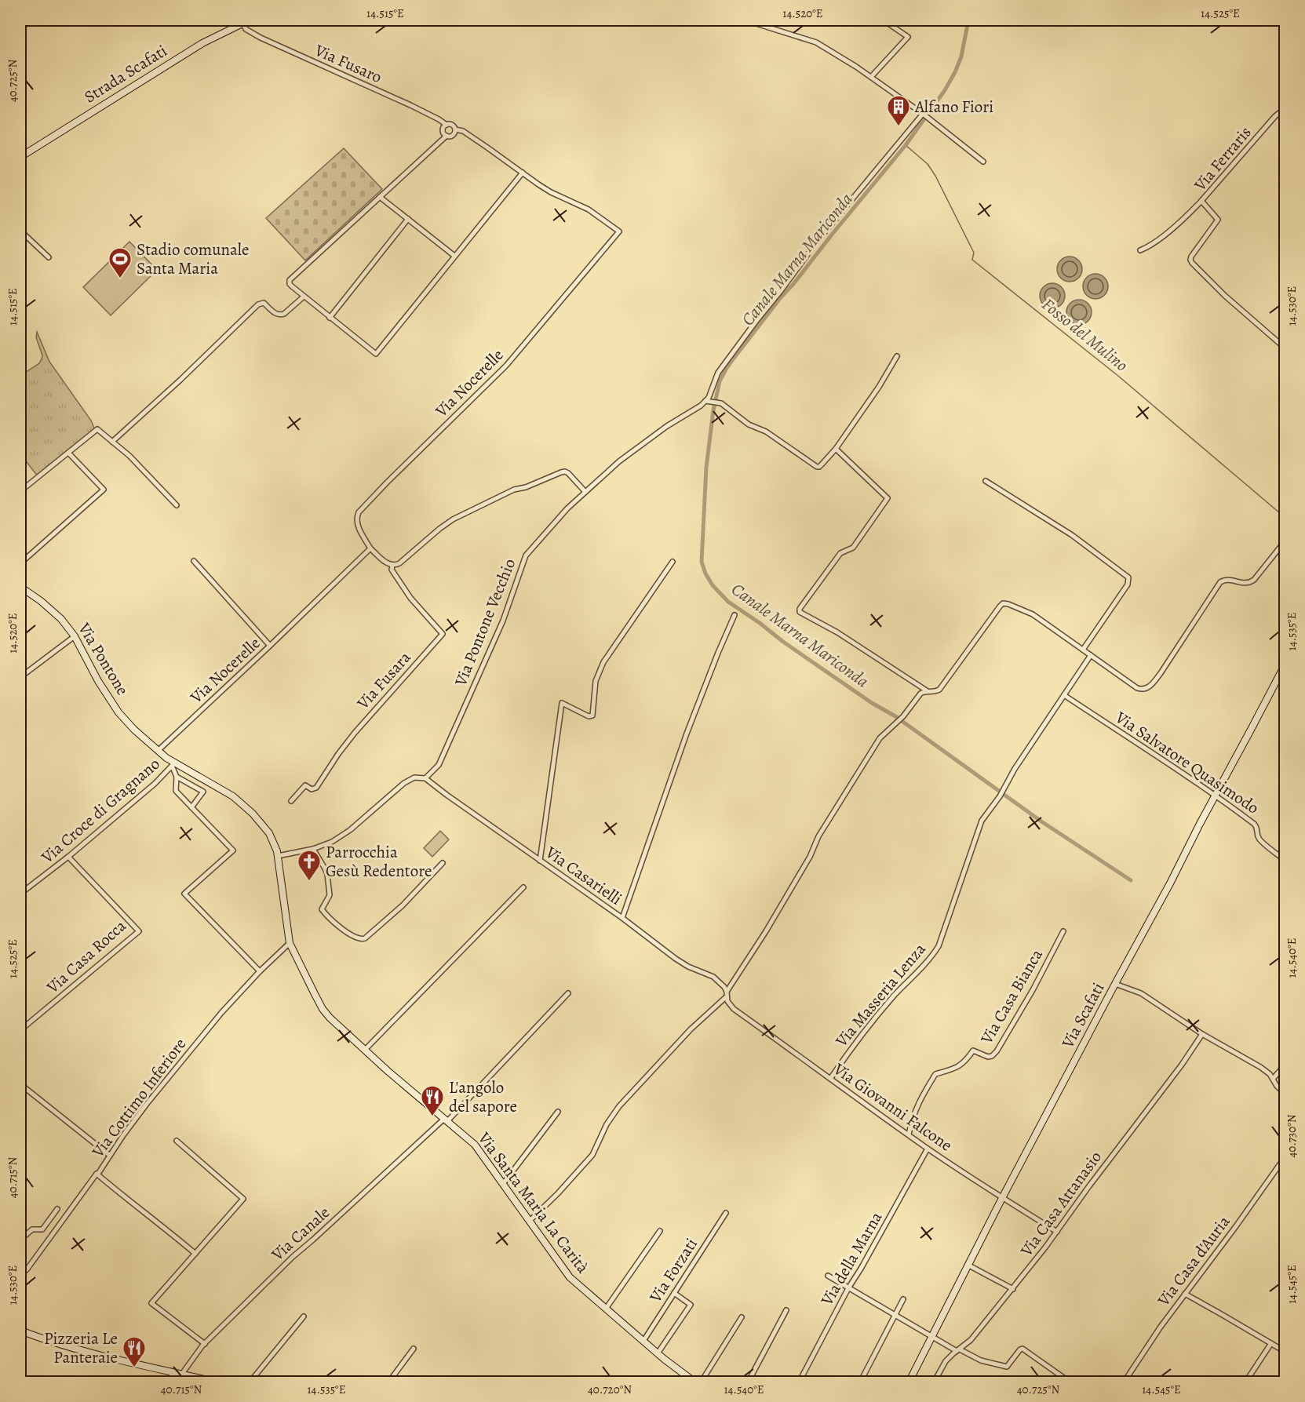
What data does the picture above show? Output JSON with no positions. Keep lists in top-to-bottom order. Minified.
{"streets":{"street":["Via Fusaro","Strada Scafati","Via Ferraris","Via Nocerelle","Via Pontone Vecchio","Via Pontone","Via Fusara","Via Salvatore Quasimodo","Via Croce di Gragnano","Via Casarielli","Via Casa Rocca","Via Masseria Lenza","Via Casa Bianca","Via Scafati","Via Cottimo Inferiore","Via Giovanni Falcone","Via Santa Maria La Carità","Via Casa Attanasio","Via Canale","Via della Marna","Via Casa d'Auria","Via Forzati"]},"crossings":[["Via Fusaro","Strada Scafati"],["Via Fusaro","Via Nocerelle"],["Via Nocerelle","Via Pontone"],["Via Nocerelle","Via Fusara"],["Via Nocerelle","Via Santa Maria La Carità"],["Via Pontone Vecchio","Via Casarielli"],["Via Pontone","Via Santa Maria La Carità"],["Via Salvatore Quasimodo","Via Masseria Lenza"],["Via Salvatore Quasimodo","Via Scafati"],["Via Croce di Gragnano","Via Casa Rocca"],["Via Croce di Gragnano","Via Santa Maria La Carità"],["Via Casarielli","Via Giovanni Falcone"],["Via Masseria Lenza","Via Giovanni Falcone"],["Via Casa Bianca","Via Giovanni Falcone"],["Via Scafati","Via Giovanni Falcone"],["Via Cottimo Inferiore","Via Santa Maria La Carità"],["Via Giovanni Falcone","Via Casa Attanasio"],["Via Giovanni Falcone","Via della Marna"],["Via Santa Maria La Carità","Via Canale"],["Via Santa Maria La Carità","Via Forzati"]],"water":["Canale Marna Mariconda","Fosso del Mulino"],"places":{"building":["Alfano Fiori"],"sports":["Stadio comunale Santa Maria"],"church":["Parrocchia Gesù Redentore"],"restaurant":["L'angolo del sapore","Pizzeria Le Panteraie"]},"coordinates":["14.515°E","14.520°E","14.525°E","40.725°N","14.530°E","14.535°E","14.540°E","40.730°N","40.715°N","14.545°E","40.720°N"]}
